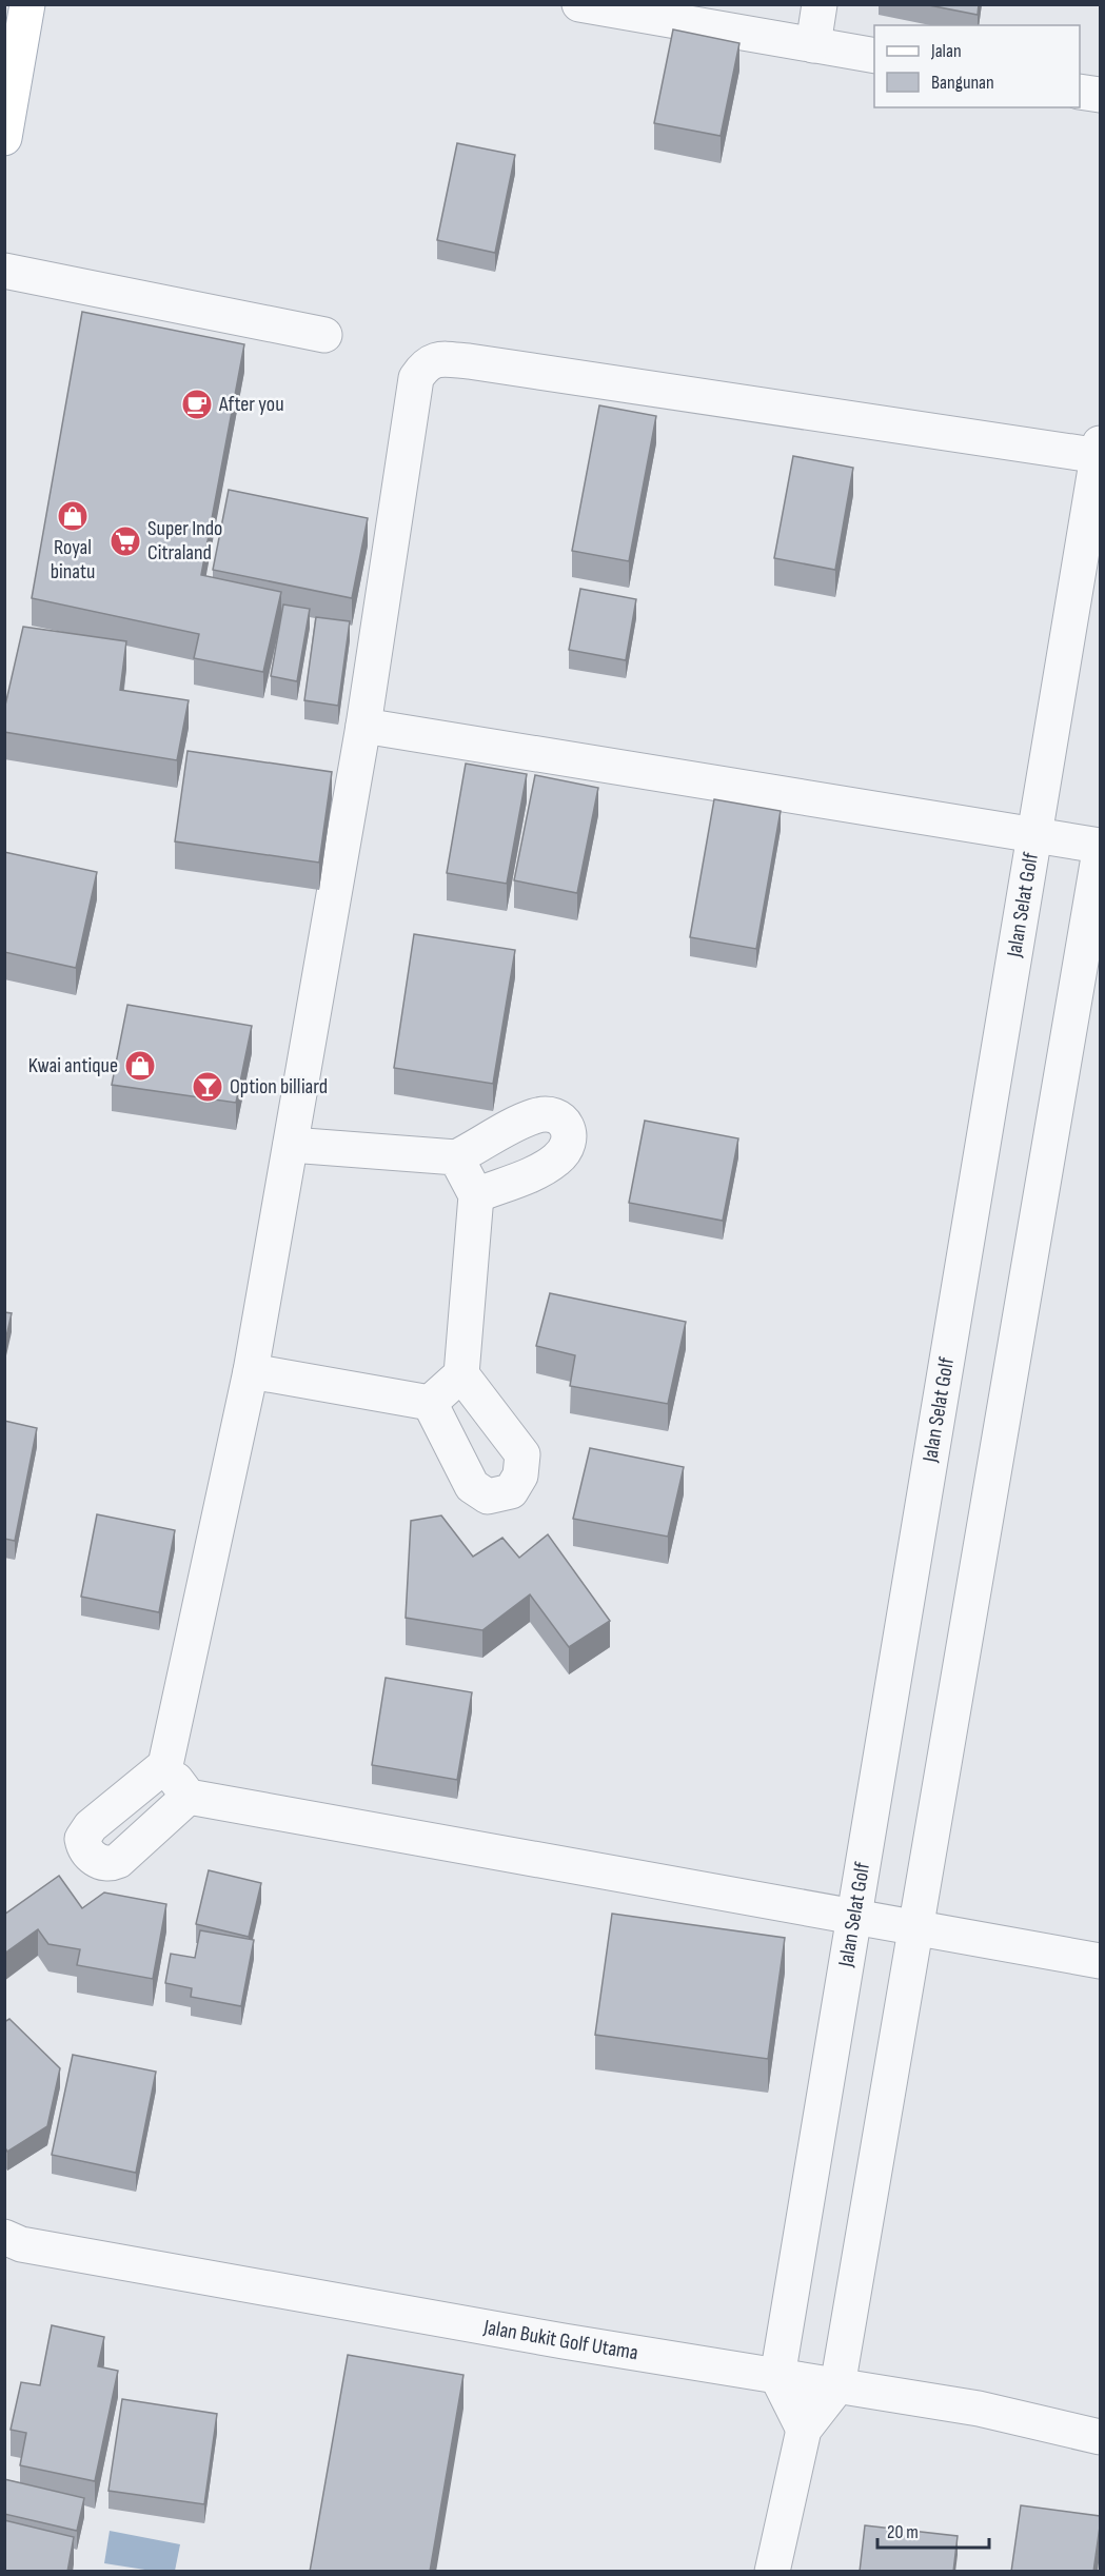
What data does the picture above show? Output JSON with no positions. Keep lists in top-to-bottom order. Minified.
{"streets":{"street":["Jalan Selat Golf","Jalan Bukit Golf Utama"]},"crossings":[["Jalan Selat Golf","Jalan Bukit Golf Utama"]],"places":{"cafe":["After you"],"shop":["Royal binatu","Kwai antique"],"supermarket":["Super Indo Citraland"],"bar":["Option billiard"]},"legend":["Jalan","Bangunan"],"scale_bar":"20 m"}
